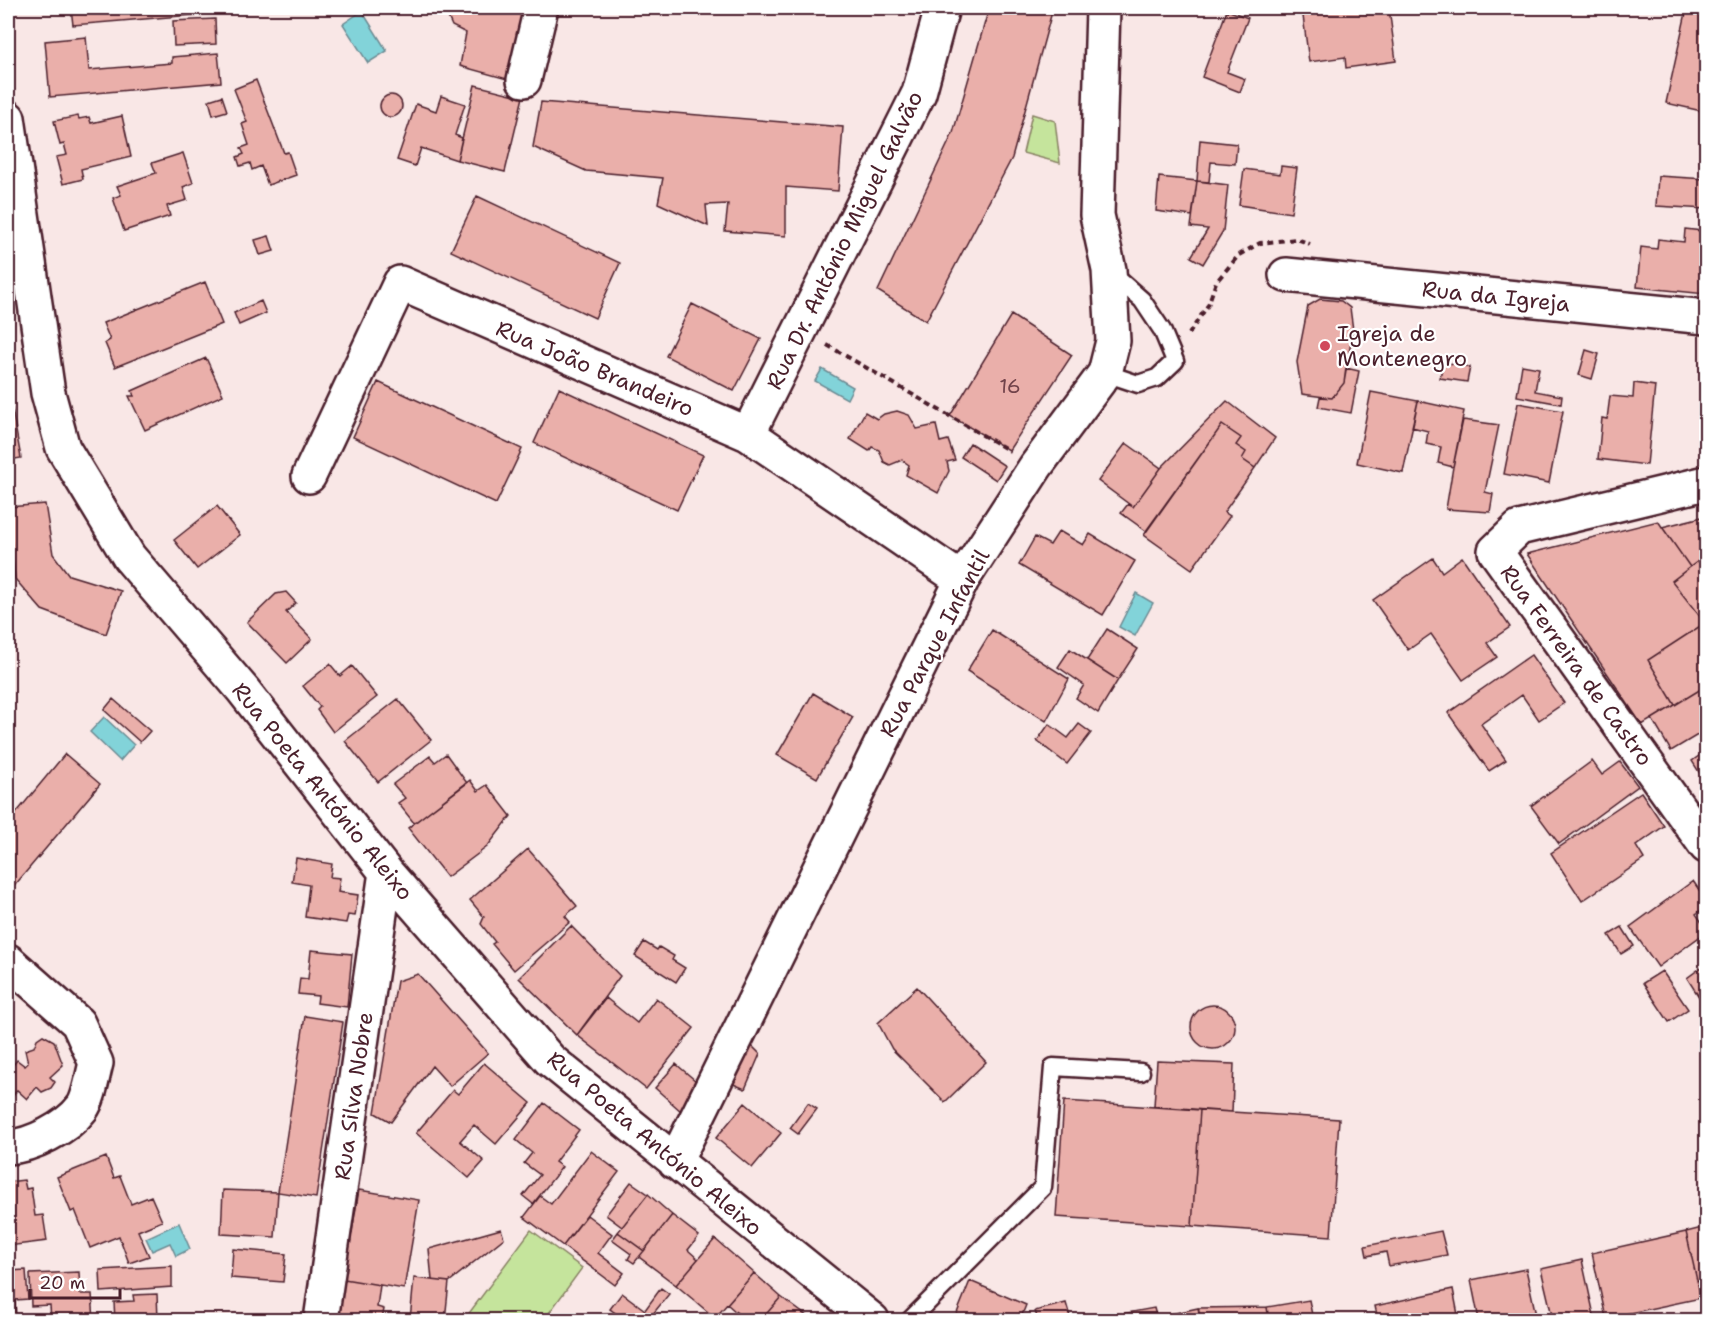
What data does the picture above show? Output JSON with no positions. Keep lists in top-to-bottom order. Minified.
{"streets":{"street":["Rua Dr. António Miguel Galvão","Rua da Igreja","Rua João Brandeiro","Rua Parque Infantil","Rua Ferreira de Castro","Rua Poeta António Aleixo","Rua Silva Nobre"]},"crossings":[["Rua Dr. António Miguel Galvão","Rua João Brandeiro"],["Rua João Brandeiro","Rua Parque Infantil"],["Rua Parque Infantil","Rua Poeta António Aleixo"],["Rua Poeta António Aleixo","Rua Silva Nobre"]],"places":["Igreja de Montenegro"],"house_numbers":["16"],"scale_bar":"20 m"}
